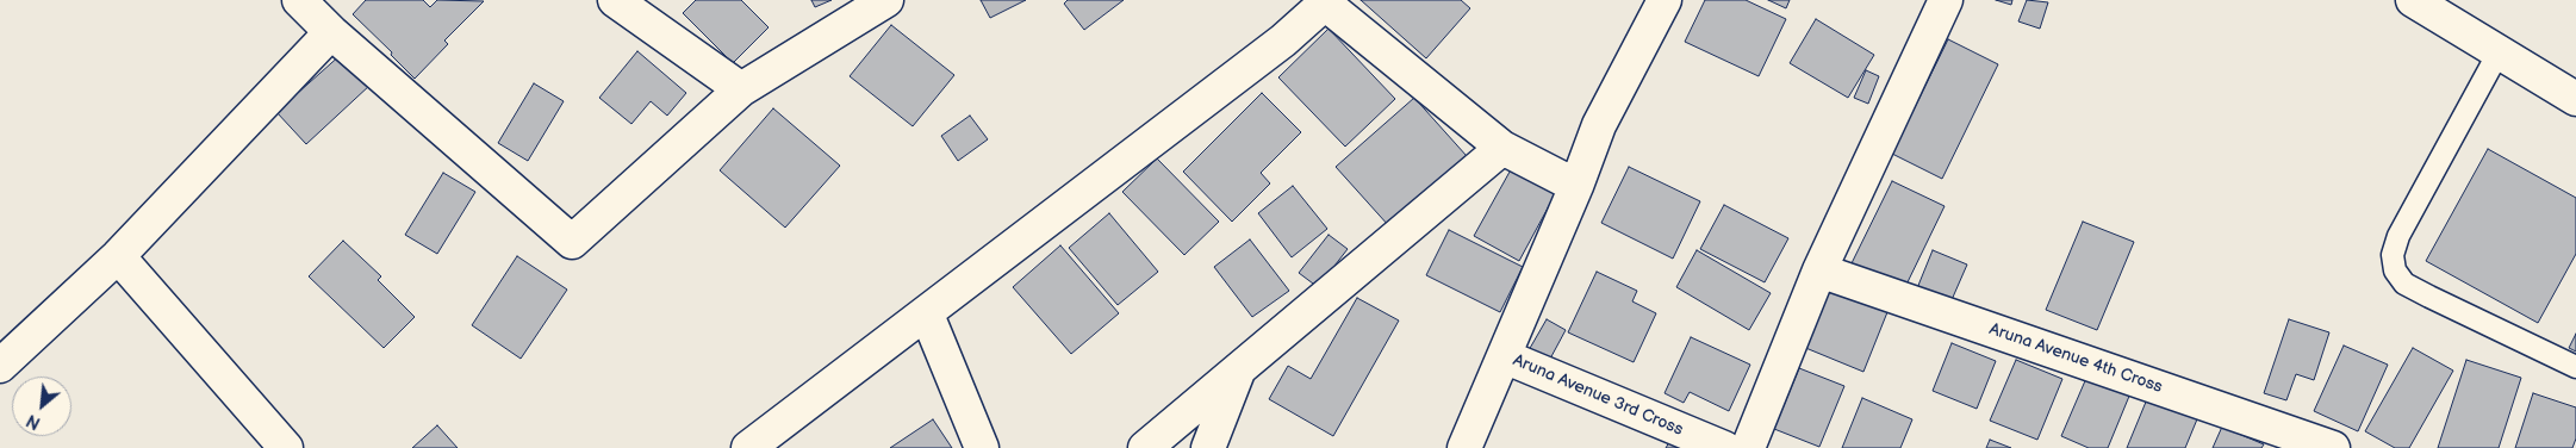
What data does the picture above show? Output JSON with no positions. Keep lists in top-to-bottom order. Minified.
{"streets":{"street":["Aruna Avenue 4th Cross","Aruna Avenue 3rd Cross"]},"north":"bottom left"}
